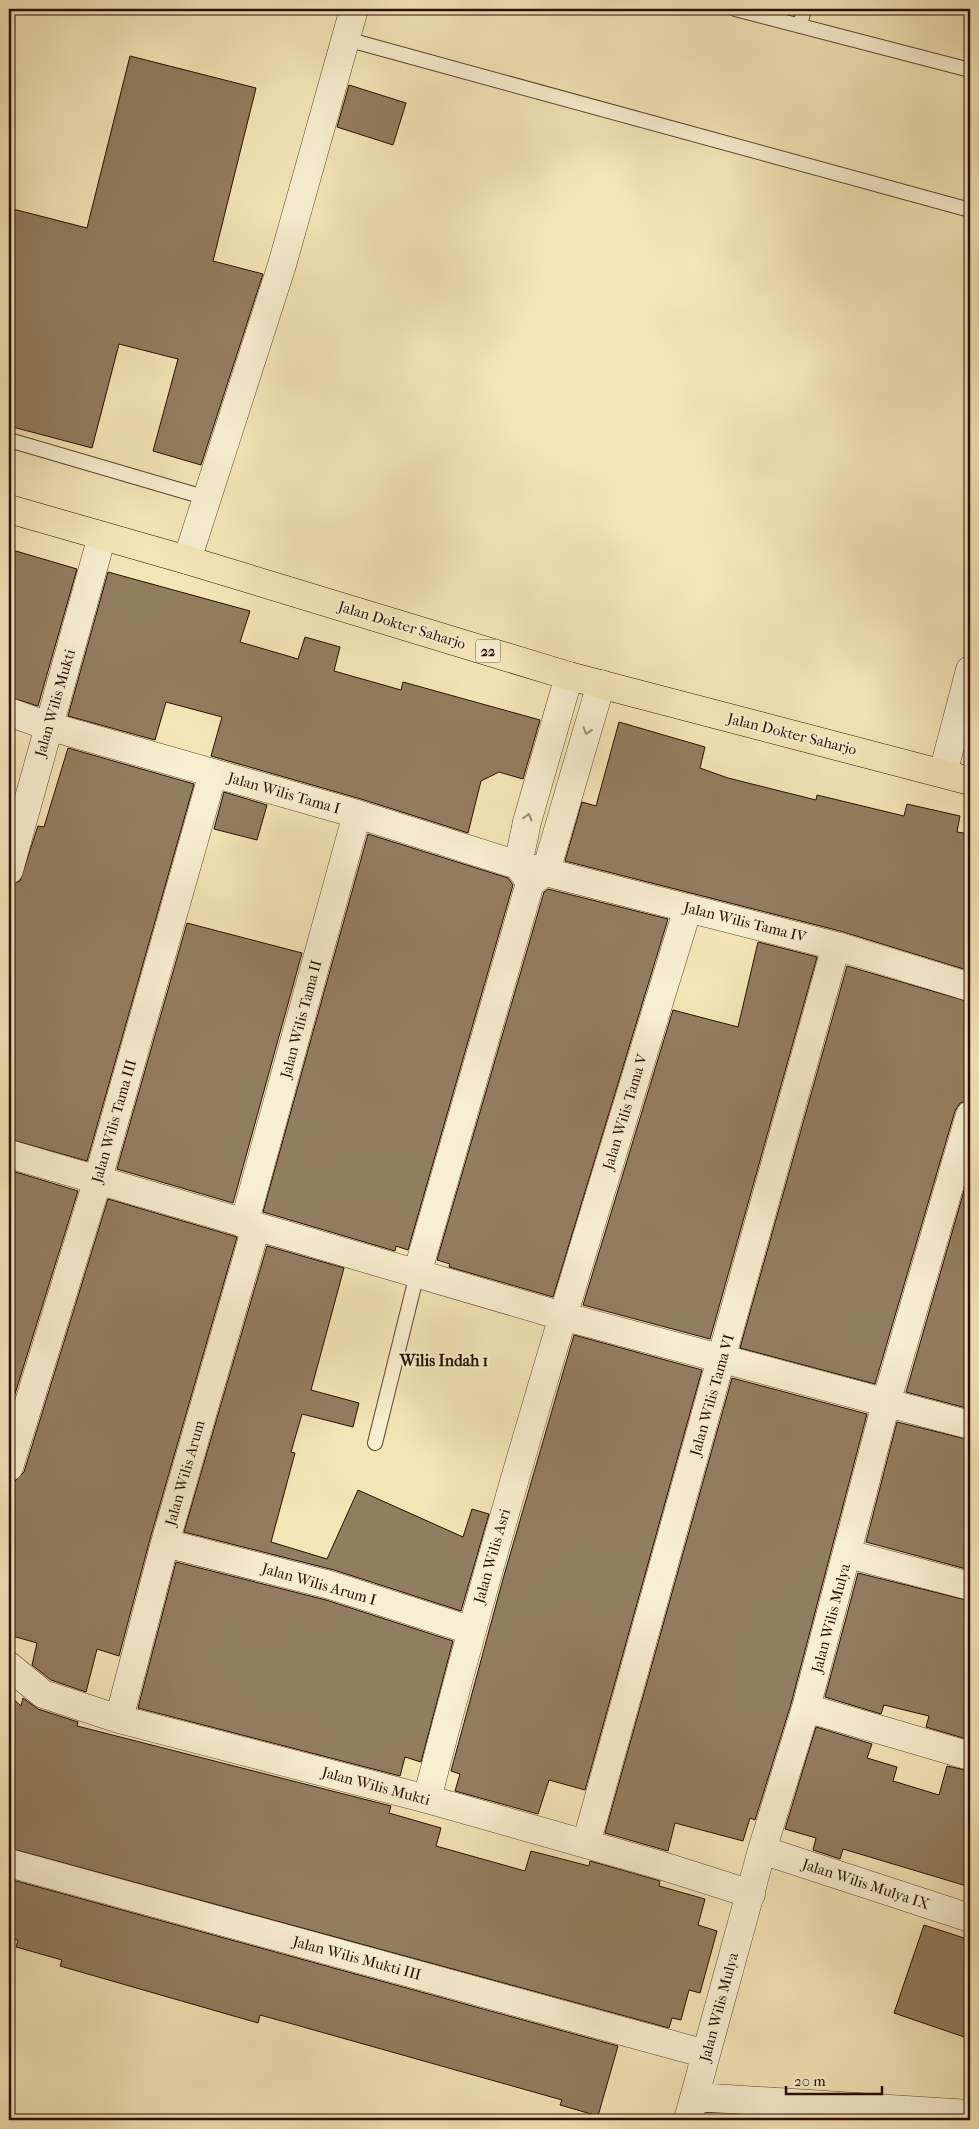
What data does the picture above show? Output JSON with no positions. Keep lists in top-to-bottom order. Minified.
{"streets":{"highway":["Jalan Dokter Saharjo","22"],"street":["Jalan Wilis Mukti","Jalan Wilis Tama I","Jalan Wilis Tama IV","Jalan Wilis Tama II","Jalan Wilis Tama V","Jalan Wilis Tama III","Jalan Wilis Tama VI","Jalan Wilis Arum","Jalan Wilis Asri","Jalan Wilis Arum I","Jalan Wilis Mulya","Jalan Wilis Mulya IX","Jalan Wilis Mukti III"]},"crossings":[["Jalan Dokter Saharjo","Jalan Wilis Mukti"],["Jalan Wilis Mukti","Jalan Wilis Tama I"],["Jalan Wilis Mukti","Jalan Wilis Tama VI"],["Jalan Wilis Mukti","Jalan Wilis Arum"],["Jalan Wilis Mukti","Jalan Wilis Asri"],["Jalan Wilis Mukti","Jalan Wilis Mulya"],["Jalan Wilis Tama I","Jalan Wilis Tama IV"],["Jalan Wilis Tama I","Jalan Wilis Tama II"],["Jalan Wilis Tama I","Jalan Wilis Tama III"],["Jalan Wilis Tama IV","Jalan Wilis Tama V"],["Jalan Wilis Tama IV","Jalan Wilis Tama VI"],["Jalan Wilis Tama II","Jalan Wilis Arum"],["Jalan Wilis Tama V","Jalan Wilis Asri"],["Jalan Wilis Arum","Jalan Wilis Arum I"],["Jalan Wilis Asri","Jalan Wilis Arum I"],["Jalan Wilis Mulya","Jalan Wilis Mulya IX"],["Jalan Wilis Mulya","Jalan Wilis Mukti III"]],"districts":["Wilis Indah 1"],"scale_bar":"20 m"}
